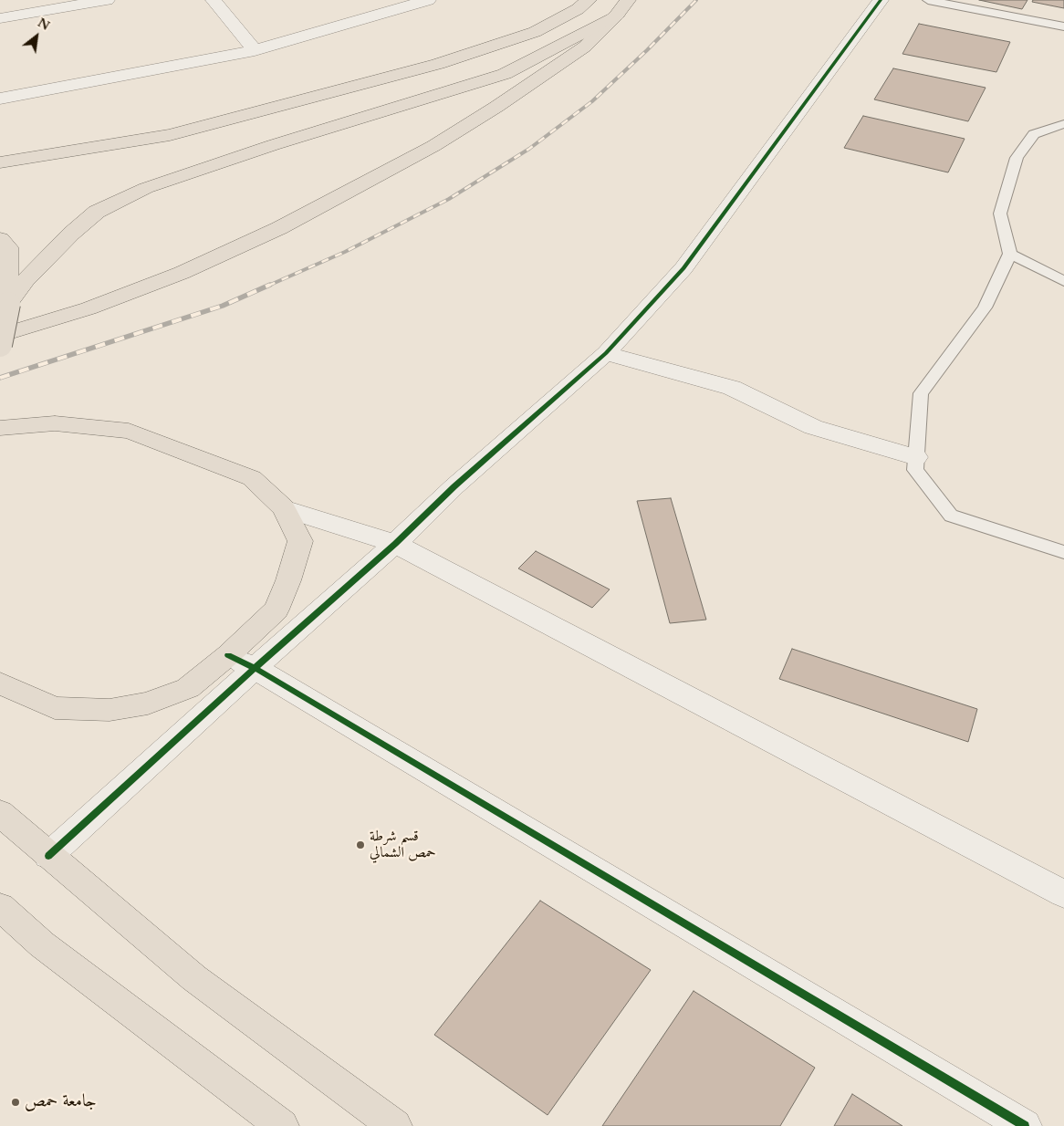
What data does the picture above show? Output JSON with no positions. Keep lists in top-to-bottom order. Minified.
{"places":["قسم شرطة حمص الشمالي","جامعة حمص"],"north":"top right"}
